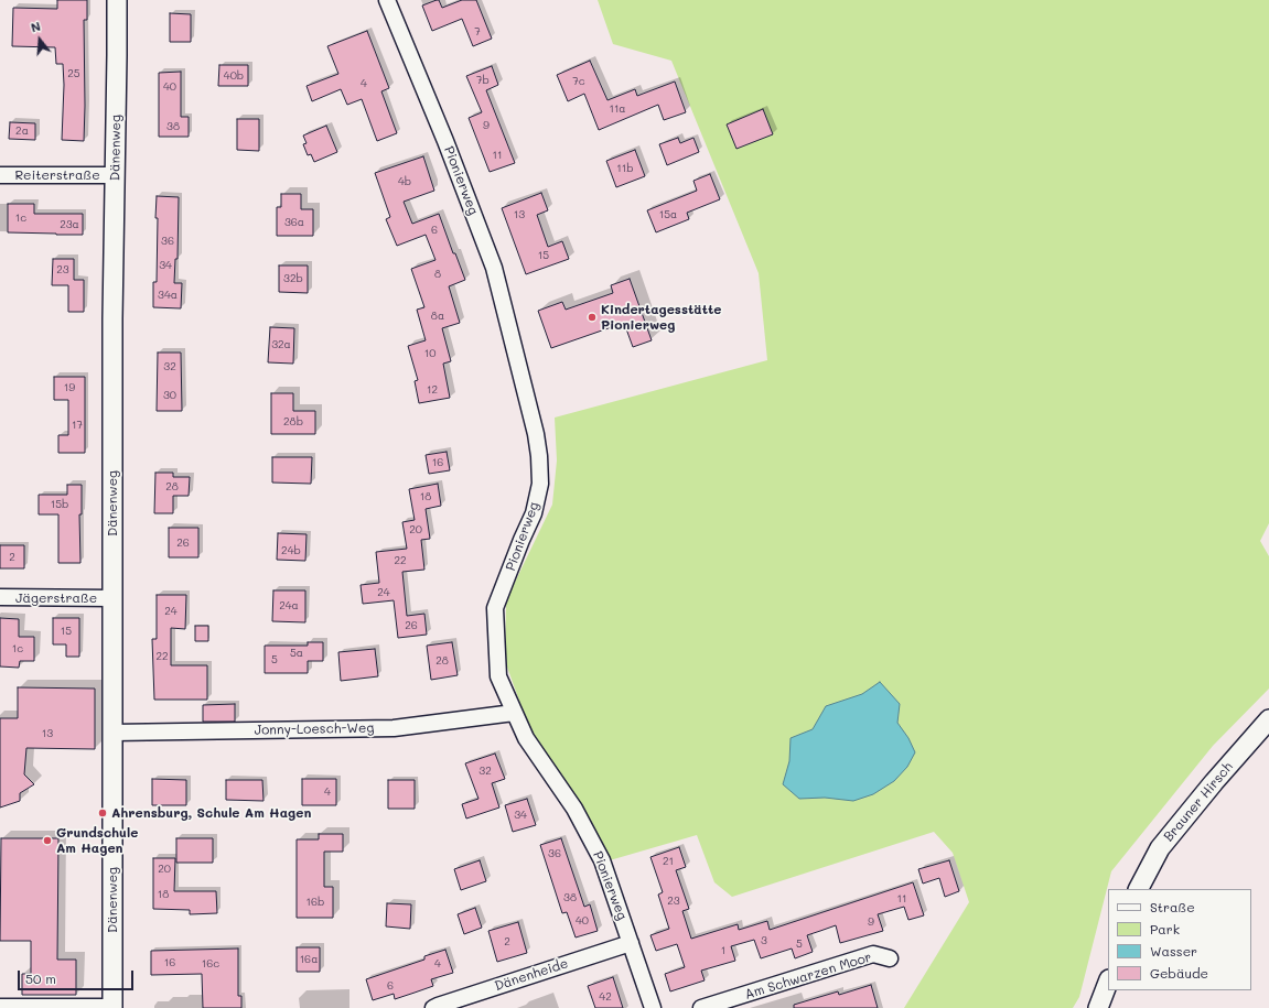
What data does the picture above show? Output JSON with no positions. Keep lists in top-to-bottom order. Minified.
{"streets":{"street":["Dänenweg","Reiterstraße","Pionierweg","Jägerstraße","Jonny-Loesch-Weg","Brauner Hirsch","Dänenheide","Am Schwarzen Moor"]},"crossings":[["Dänenweg","Reiterstraße"],["Dänenweg","Jägerstraße"],["Dänenweg","Jonny-Loesch-Weg"],["Pionierweg","Jonny-Loesch-Weg"],["Pionierweg","Dänenheide"]],"places":["Kindertagesstätte Pionierweg","Ahrensburg, Schule Am Hagen","Grundschule Am Hagen"],"house_numbers":["7","25","40b","7b","7c","4","40","11a","9","38","2a","11","11b","4b","13","15a","1c","36a","23a","6","36","15","34","23","8","32b","34a","8a","32a","10","32","19","12","30","28b","17","16","28","18","15b","20","26","24b","2","22","24","24a","24","26","15","1c","5a","22","5","28","13","32","4","34","36","21","20","18","38","11","23","16b","40","9","3","2","5","1","16a","16","16c","4","6","42"],"legend":["Straße","Park","Wasser","Gebäude"],"scale_bar":"50 m","north":"top"}
